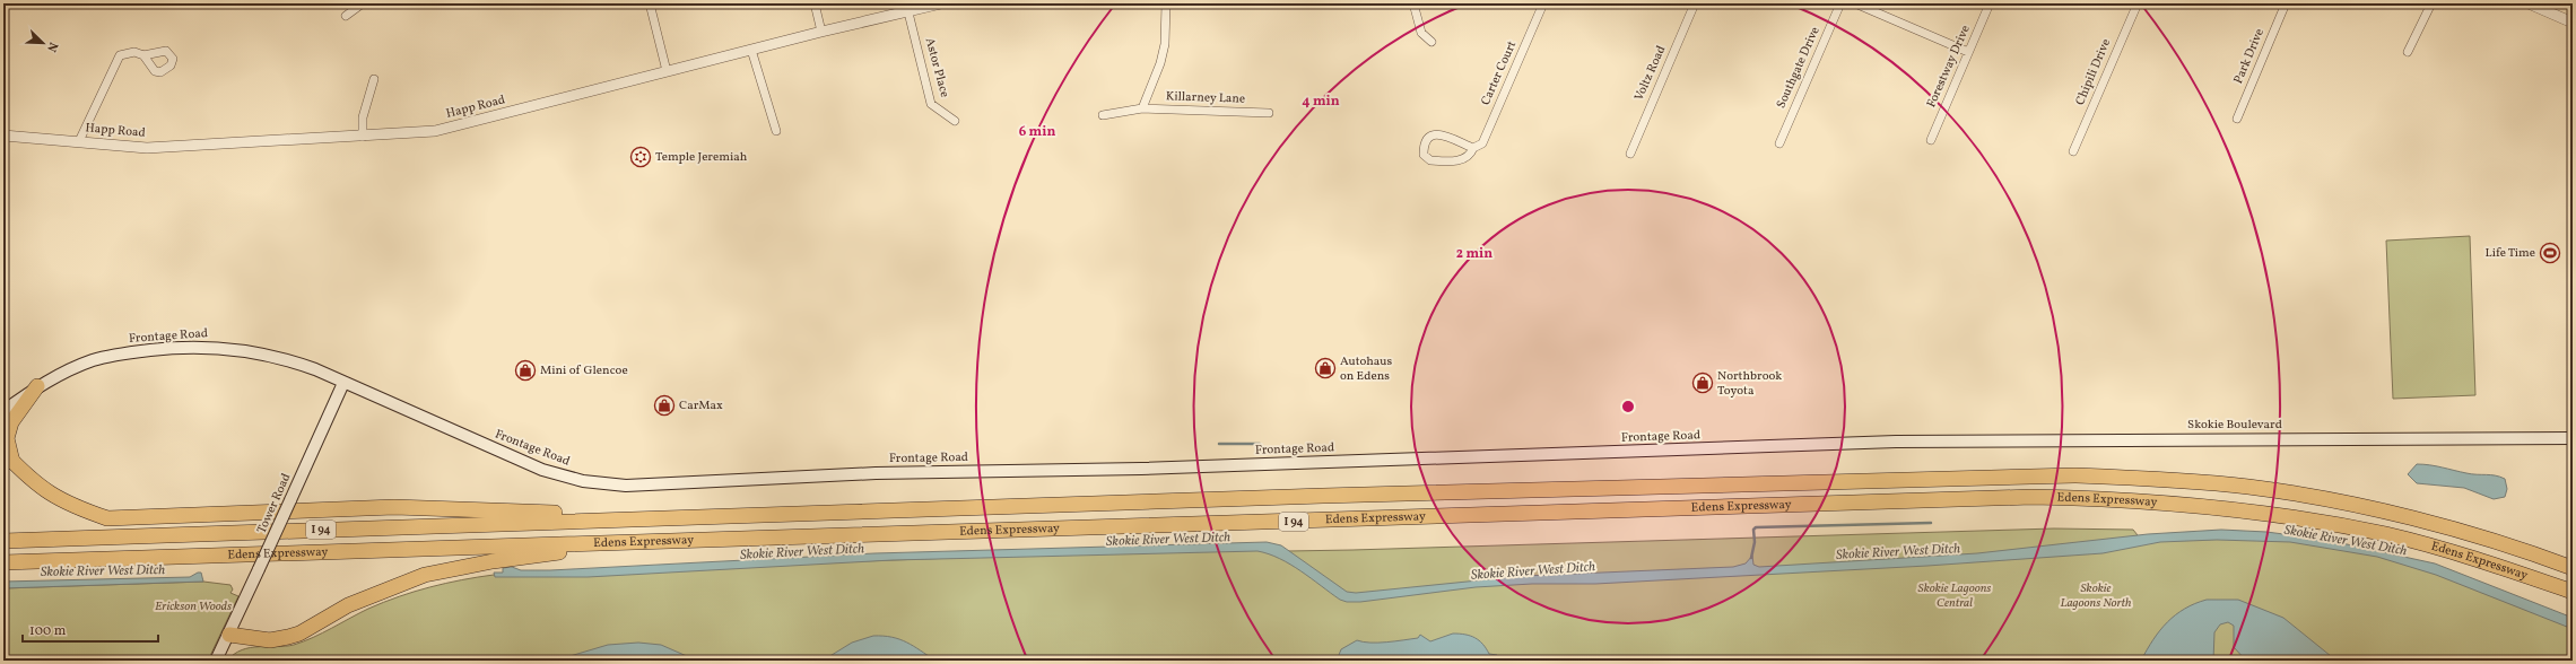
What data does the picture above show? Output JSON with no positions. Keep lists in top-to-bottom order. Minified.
{"streets":{"highway":["Edens Expressway","I 94"],"main road":["Frontage Road","Skokie Boulevard","Tower Road"],"street":["Park Drive","Forestway Drive","Astor Place","Southgate Drive","Chipili Drive","Carter Court","Voltz Road","Killarney Lane","Happ Road"]},"crossings":[["Astor Place","Happ Road"],["Frontage Road","Skokie Boulevard"],["Frontage Road","Tower Road"]],"water":["Skokie River West Ditch"],"parks":["Skokie Lagoons Central","Skokie Lagoons North","Erickson Woods"],"places":{"synagogue":["Temple Jeremiah"],"sports":["Life Time"],"shop":["Autohaus on Edens","Mini of Glencoe","Northbrook Toyota","CarMax"]},"scale_bar":"100 m","north":"bottom right","rings":["4 min","6 min","2 min"]}
